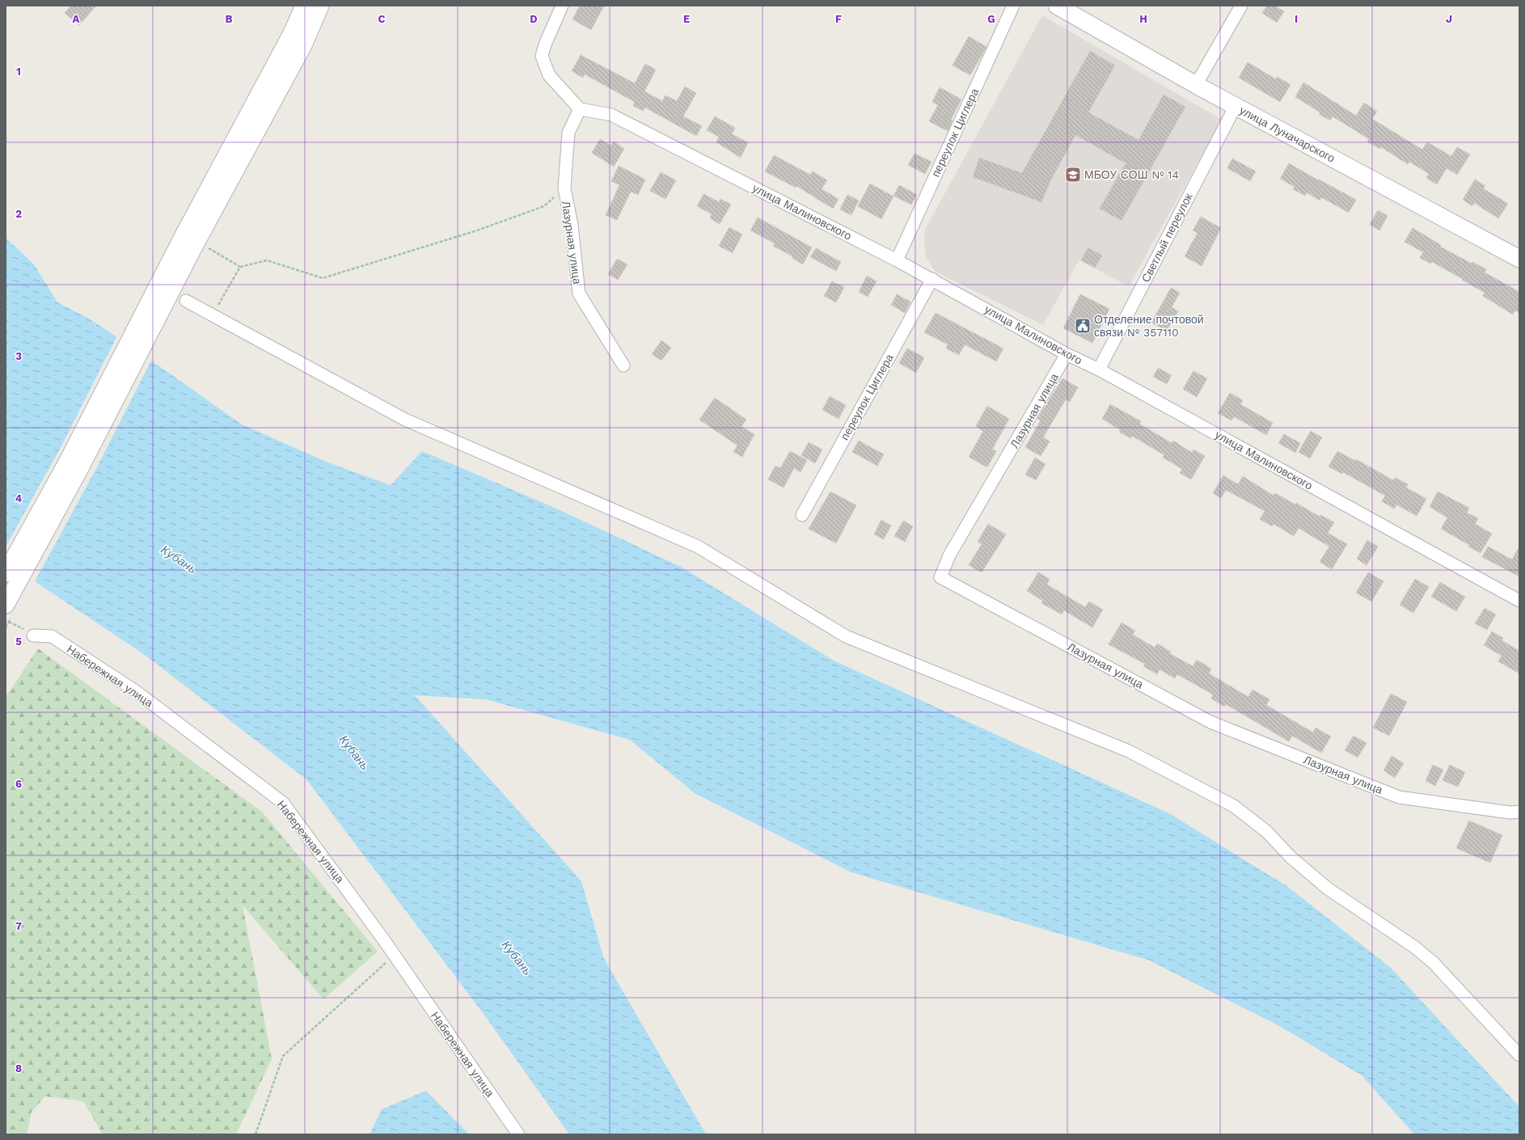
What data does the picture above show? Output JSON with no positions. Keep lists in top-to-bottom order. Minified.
{"streets":{"main road":["улица Луначарского"],"street":["переулок Циглера","улица Малиновского","Светлый переулок","Лазурная улица","Набережная улица"]},"crossings":[["переулок Циглера","улица Малиновского"],["улица Луначарского","Светлый переулок"],["улица Малиновского","Светлый переулок"],["улица Малиновского","Лазурная улица"]],"water":["Кубань"],"places":{"school or university":["МБОУ СОШ № 14"],"public building":["Отделение почтовой связи № 357110"]},"grid":{"columns":["A","B","C","D","E","F","G","H","I","J"],"rows":["1","2","3","4","5","6","7","8"]}}
